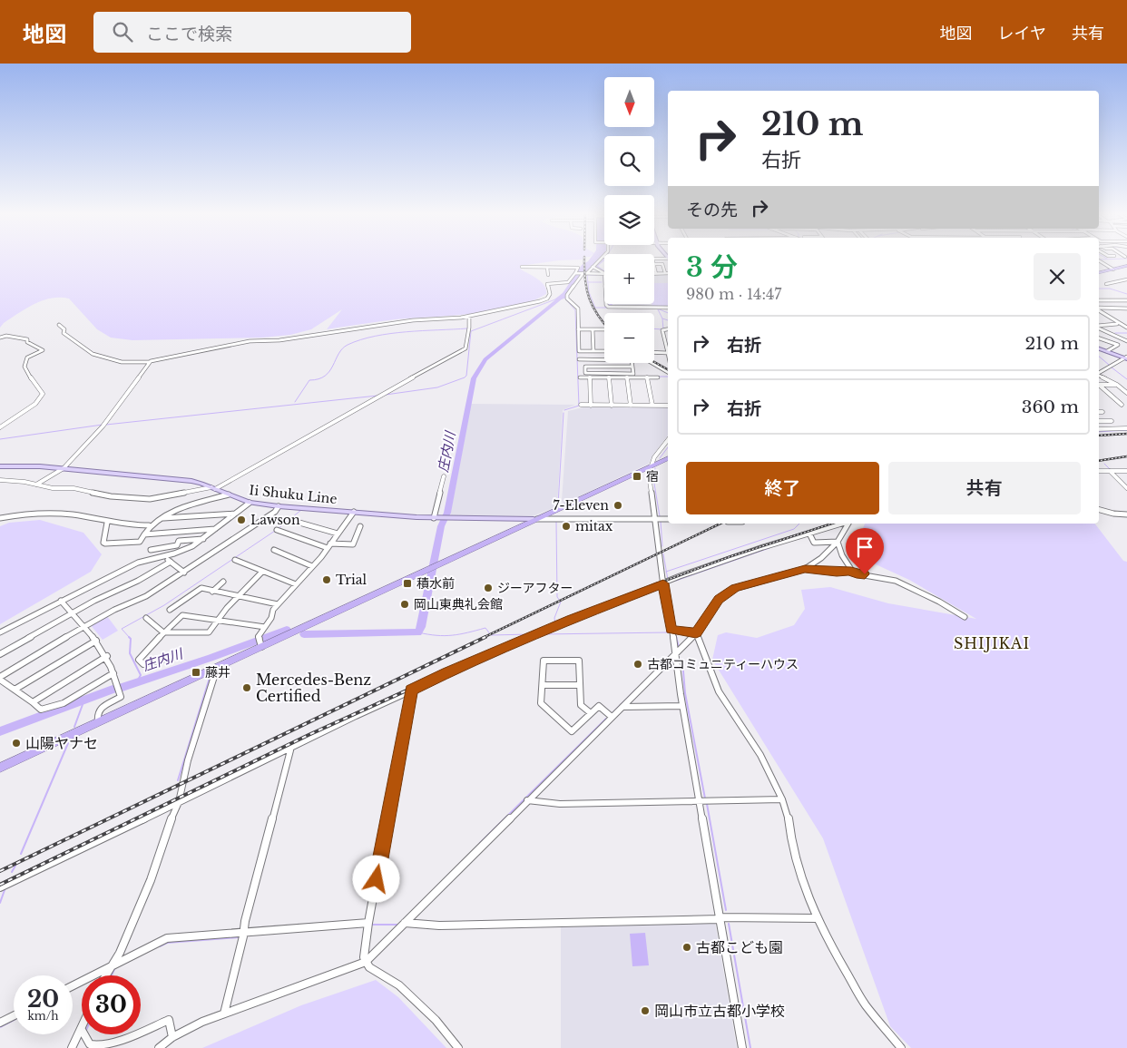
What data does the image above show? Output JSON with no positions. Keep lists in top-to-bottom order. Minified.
{"streets":{"main road":["Ii Shuku Line"]},"districts":["SHIJIKAI"],"water":["庄内川"],"places":{"transit":["宿","積水前","藤井"],"other":["7-Eleven","Lawson","mitax","Trial","ジーアフター","岡山東典礼会館","古都コミュニティーハウス","Mercedes-Benz Certified","山陽ヤナセ","古都こども園","岡山市立古都小学校"]},"north":"bottom","page":{"header":"地図","search":"ここで検索","nav":["地図","レイヤ","共有"],"map_buttons":["+","−"],"turn":["210 m","右折"],"then":"その先","heading":["3 分","980 m · 14:47"],"list":[{"name":"右折","value":"210 m"},{"name":"右折","value":"360 m"}],"buttons":["終了","共有"],"speed":"20 km/h","limit":"30"}}
